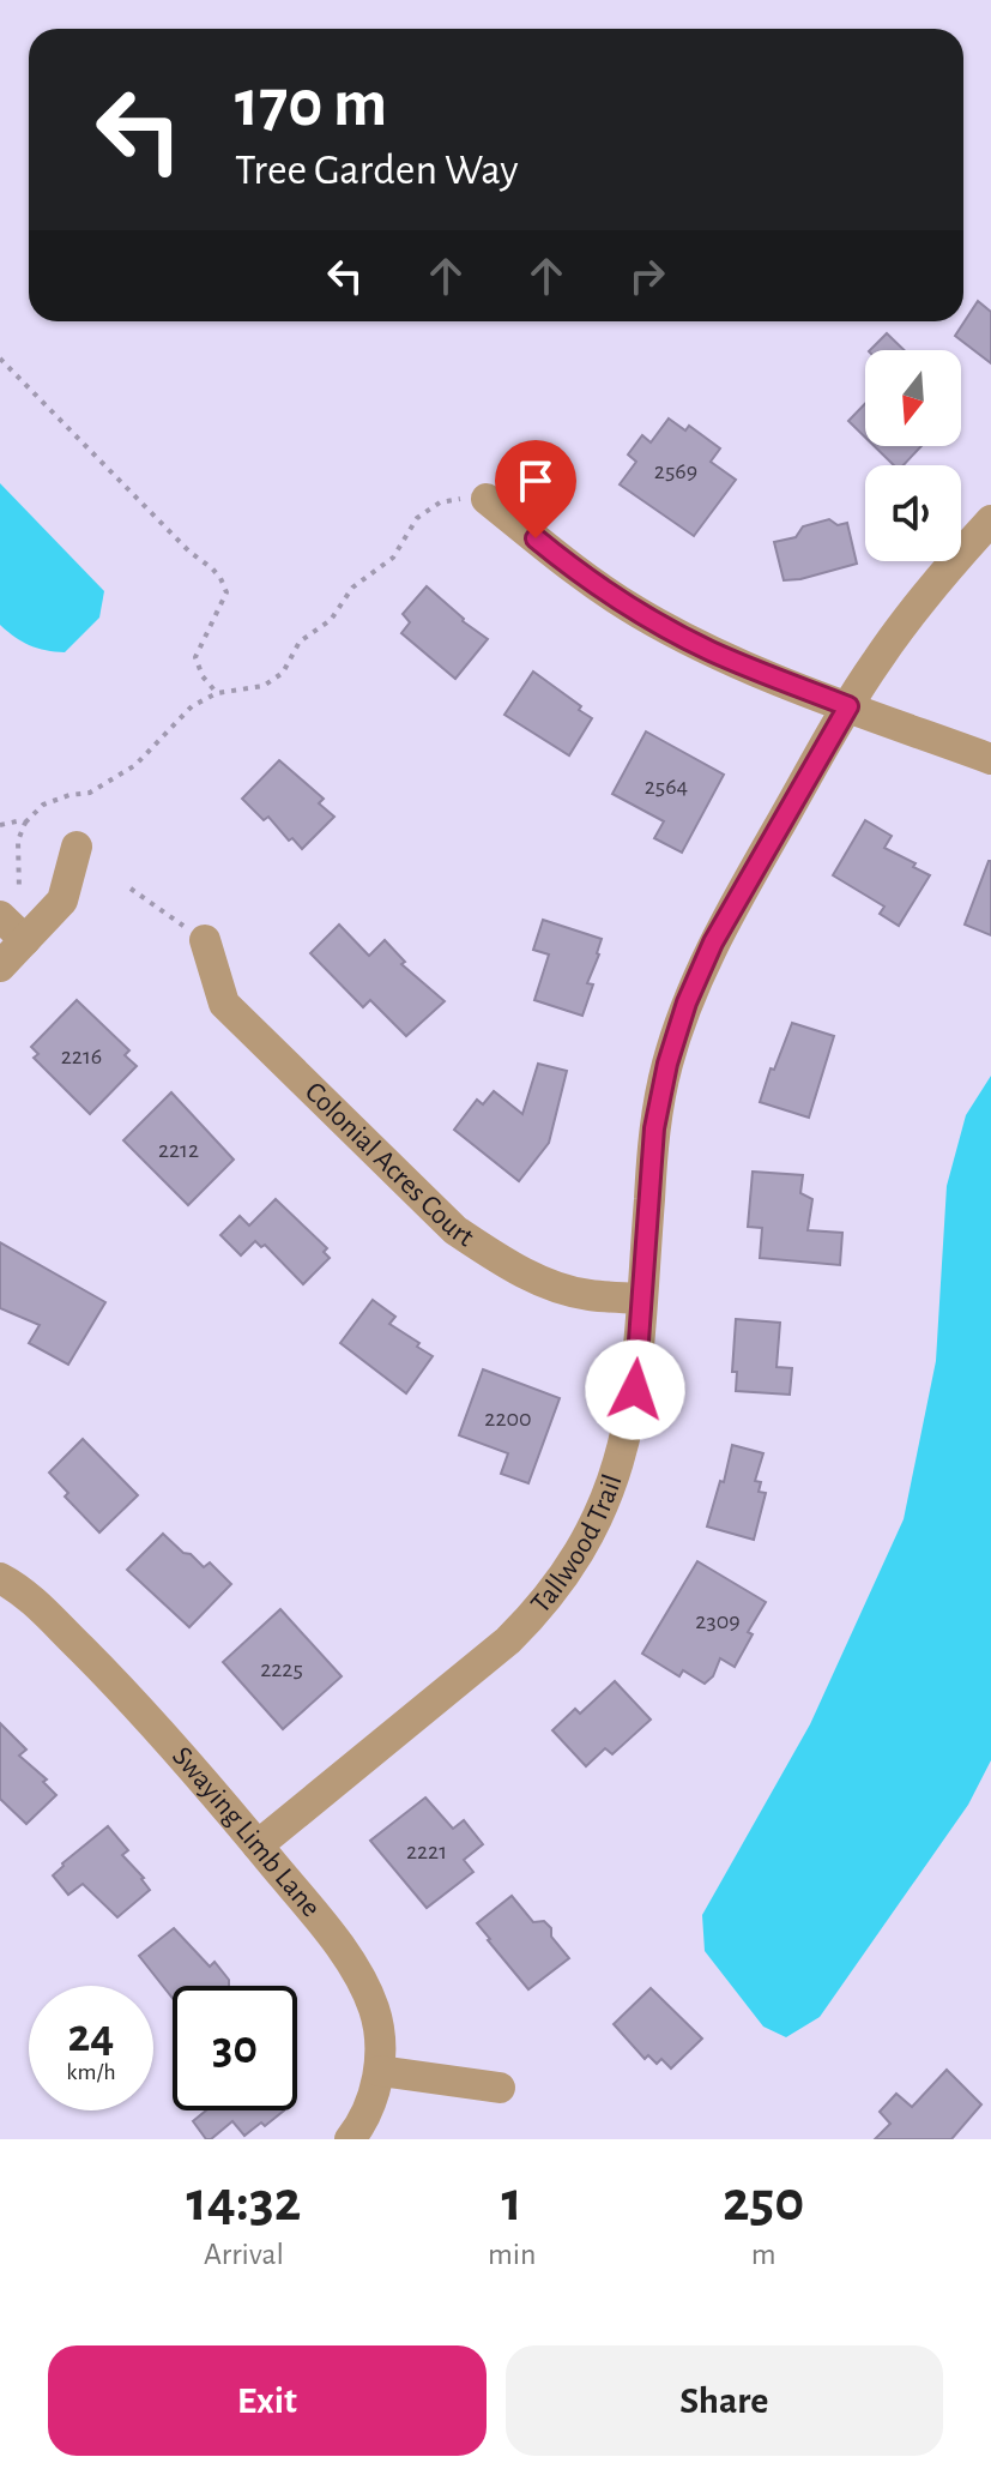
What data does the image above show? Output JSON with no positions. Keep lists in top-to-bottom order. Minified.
{"streets":{"street":["Colonial Acres Court","Tallwood Trail","Swaying Limb Lane"]},"crossings":[["Colonial Acres Court","Tallwood Trail"],["Tallwood Trail","Swaying Limb Lane"]],"house_numbers":["2569","2564","2216","2212","2200","2309","2225","2221"],"north":"bottom","page":{"turn":["170 m","Tree Garden Way"],"speed":"24 km/h","limit":"30","eta":["14:32","Arrival","1","min","250","m"],"buttons":["Exit","Share"]}}
